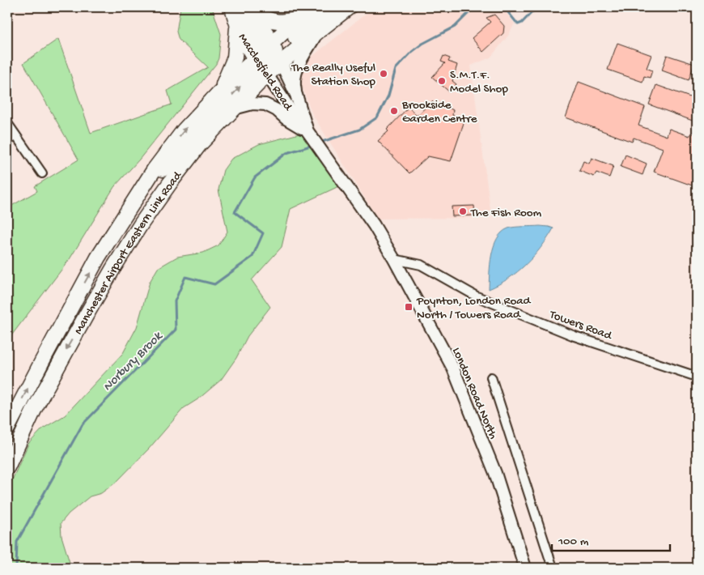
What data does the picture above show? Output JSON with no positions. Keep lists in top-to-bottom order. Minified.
{"streets":{"highway":["Macclesfield Road","Manchester Airport Eastern Link Road"],"main road":["London Road North"],"street":["Towers Road"]},"crossings":[["Macclesfield Road","Manchester Airport Eastern Link Road"],["Macclesfield Road","London Road North"],["Towers Road","London Road North"]],"water":["Norbury Brook"],"places":{"other":["The Really Useful Station Shop","S.M.T.F. Model Shop","Brookside Garden Centre","The Fish Room"],"transit":["Poynton, London Road North / Towers Road"]},"scale_bar":"100 m"}
